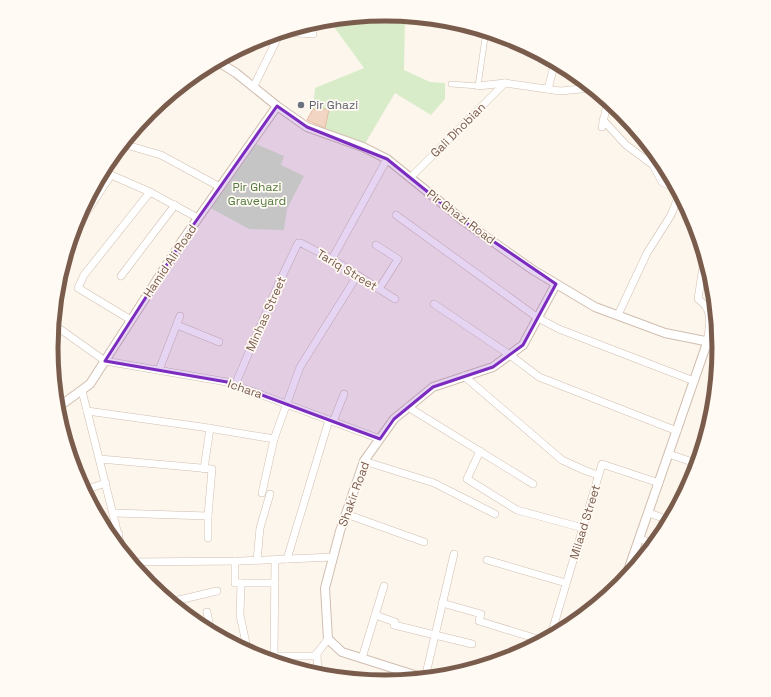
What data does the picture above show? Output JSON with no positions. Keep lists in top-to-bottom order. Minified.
{"streets":{"street":["Gali Dhobian","Pir Ghazi Road","Hamid Ali Road","Tariq Street","Minhas Street","Ichara","Shakir Road","Milaad Street"]},"crossings":[["Gali Dhobian","Pir Ghazi Road"],["Pir Ghazi Road","Hamid Ali Road"],["Pir Ghazi Road","Shakir Road"],["Hamid Ali Road","Ichara"],["Tariq Street","Minhas Street"],["Minhas Street","Ichara"],["Ichara","Shakir Road"]],"parks":["Pir Ghazi Graveyard"],"places":["Pir Ghazi"]}
